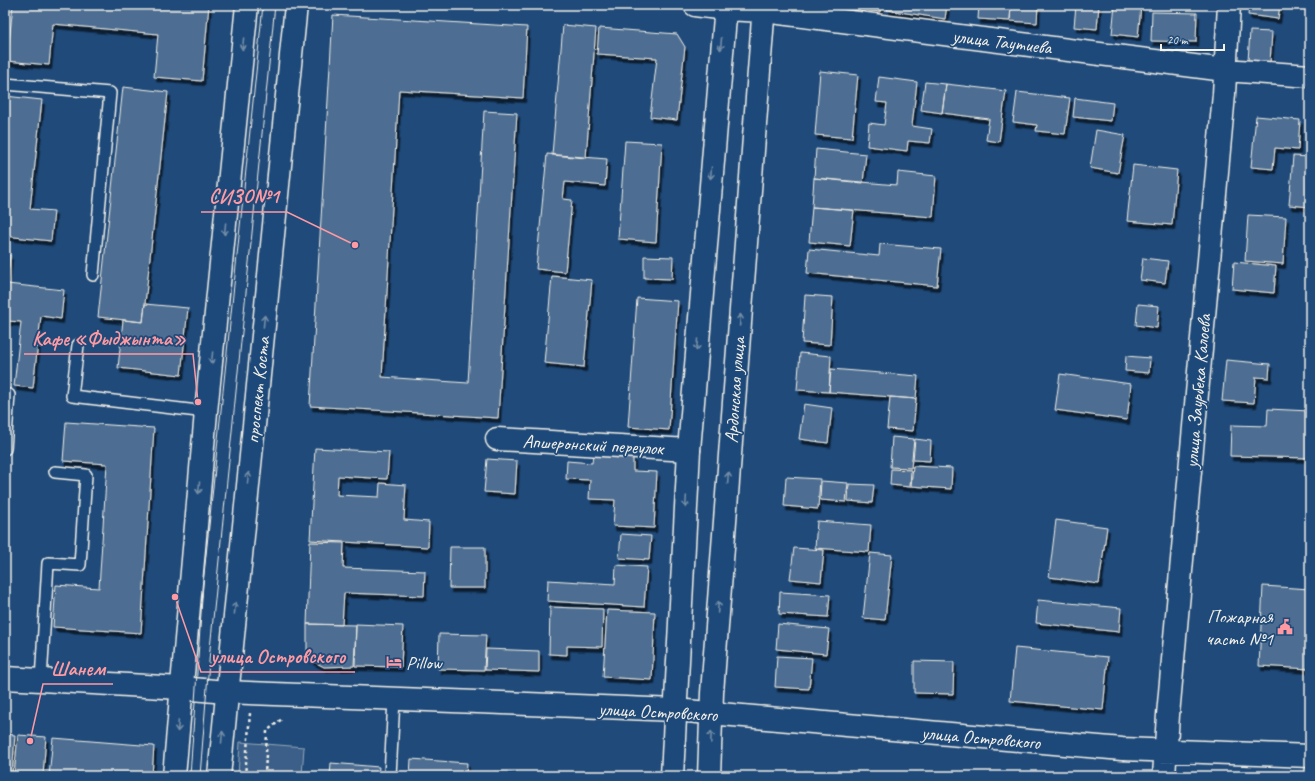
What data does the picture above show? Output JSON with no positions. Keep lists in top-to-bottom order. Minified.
{"streets":{"main road":["улица Таутиева","проспект Коста","Ардонская улица","улица Заурбека Калоева","Апшеронский переулок","улица Островского"]},"crossings":[["улица Таутиева","Ардонская улица"],["улица Таутиева","улица Заурбека Калоева"],["проспект Коста","улица Островского"],["Ардонская улица","Апшеронский переулок"],["Ардонская улица","улица Островского"],["улица Заурбека Калоева","улица Островского"]],"places":{"other":["СИЗО№1","Кафе «Фыджынта»","улица Островского","Шанем"],"public building":["Пожарная часть №1"],"hotel":["Pillow"]},"scale_bar":"20 m"}
